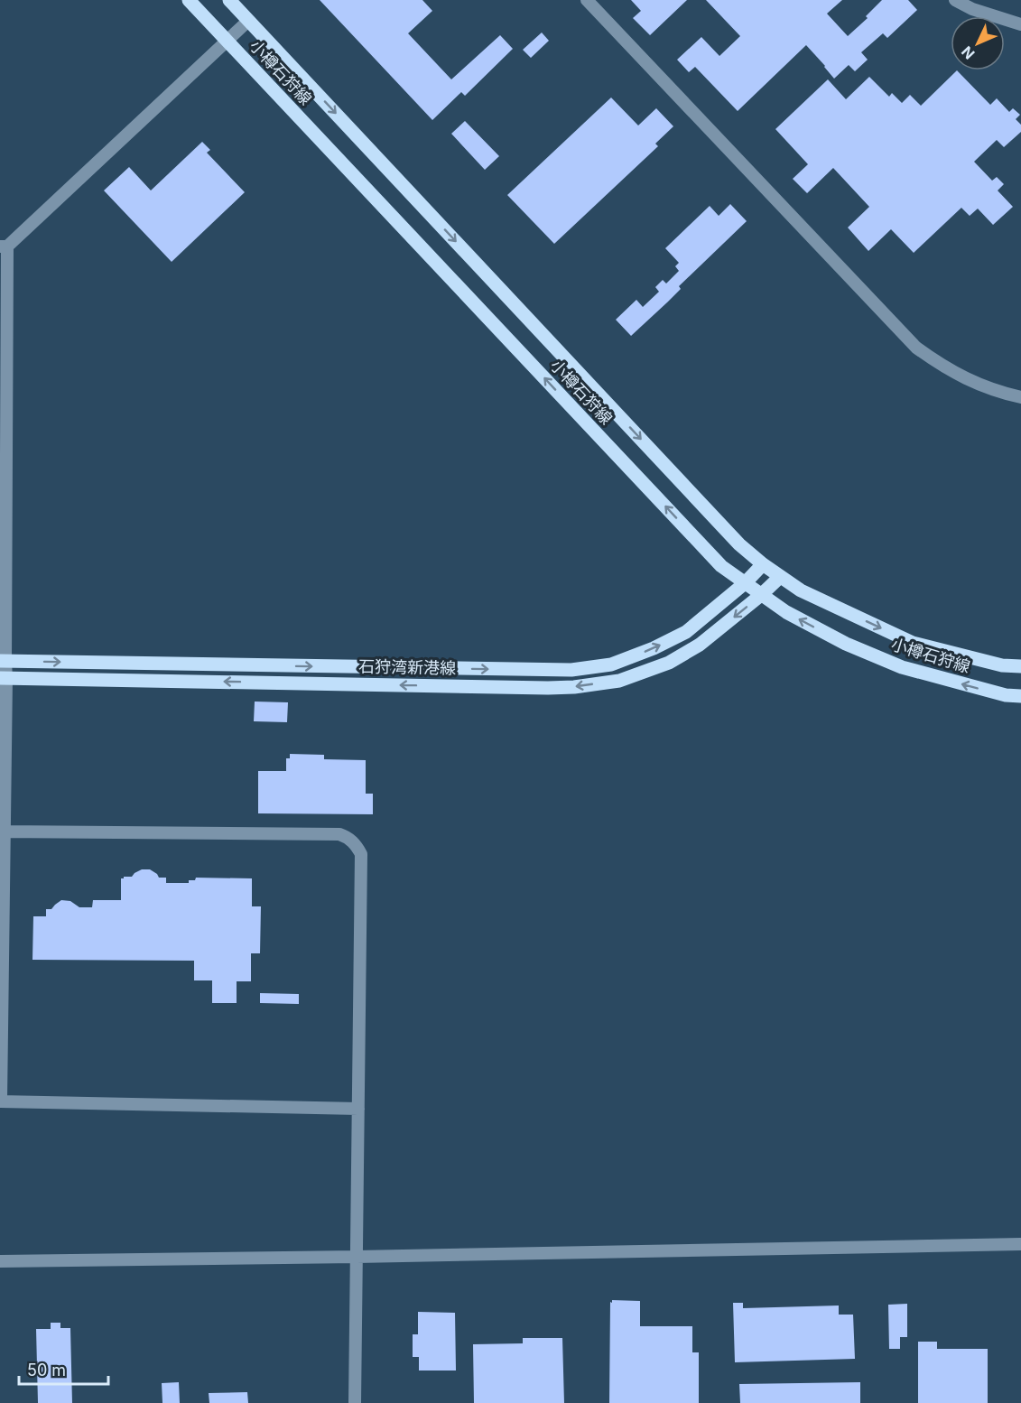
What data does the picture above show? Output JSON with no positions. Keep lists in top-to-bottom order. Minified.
{"streets":{"main road":["小樽石狩線","石狩湾新港線"]},"crossings":[["小樽石狩線","石狩湾新港線"]],"scale_bar":"50 m","north":"bottom left"}
